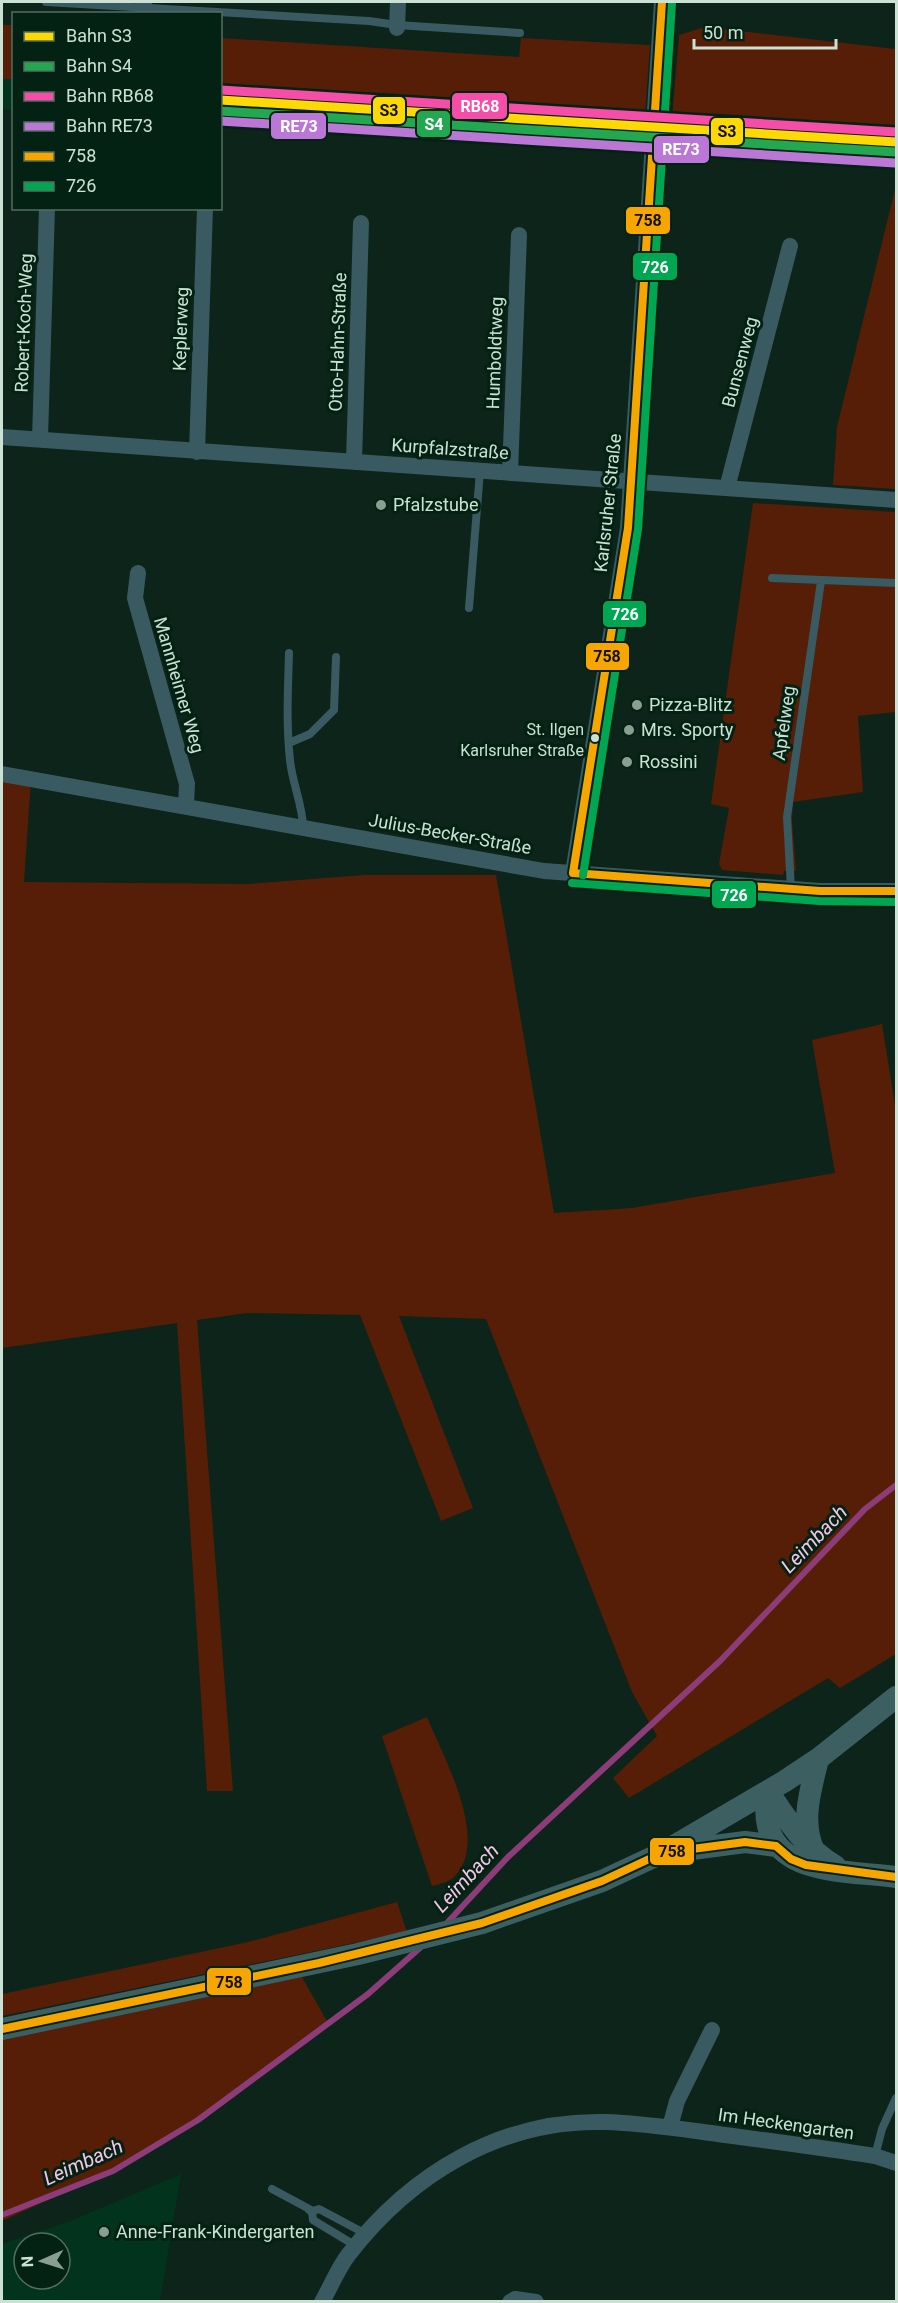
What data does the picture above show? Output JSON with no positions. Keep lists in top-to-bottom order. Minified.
{"streets":{"street":["Robert-Koch-Weg","Keplerweg","Otto-Hahn-Straße","Humboldtweg","Bunsenweg","Kurpfalzstraße","Karlsruher Straße","Mannheimer Weg","Julius-Becker-Straße","Im Heckengarten"],"lane":["Apfelweg"]},"crossings":[["Robert-Koch-Weg","Kurpfalzstraße"],["Keplerweg","Kurpfalzstraße"],["Otto-Hahn-Straße","Kurpfalzstraße"],["Humboldtweg","Kurpfalzstraße"],["Bunsenweg","Kurpfalzstraße"],["Kurpfalzstraße","Karlsruher Straße"],["Karlsruher Straße","Julius-Becker-Straße"],["Mannheimer Weg","Julius-Becker-Straße"],["Apfelweg","Julius-Becker-Straße"]],"water":["Leimbach"],"places":["Pfalzstube","Pizza-Blitz","Mrs. Sporty","St. Ilgen Karlsruher Straße","Rossini","Anne-Frank-Kindergarten"],"lines":["transit line 758","transit line 726","rail line RB68","rail line S3","rail line S4","rail line RE73"],"legend":["Bahn S3","Bahn S4","Bahn RB68","Bahn RE73","758","726"],"scale_bar":"50 m","north":"left"}
